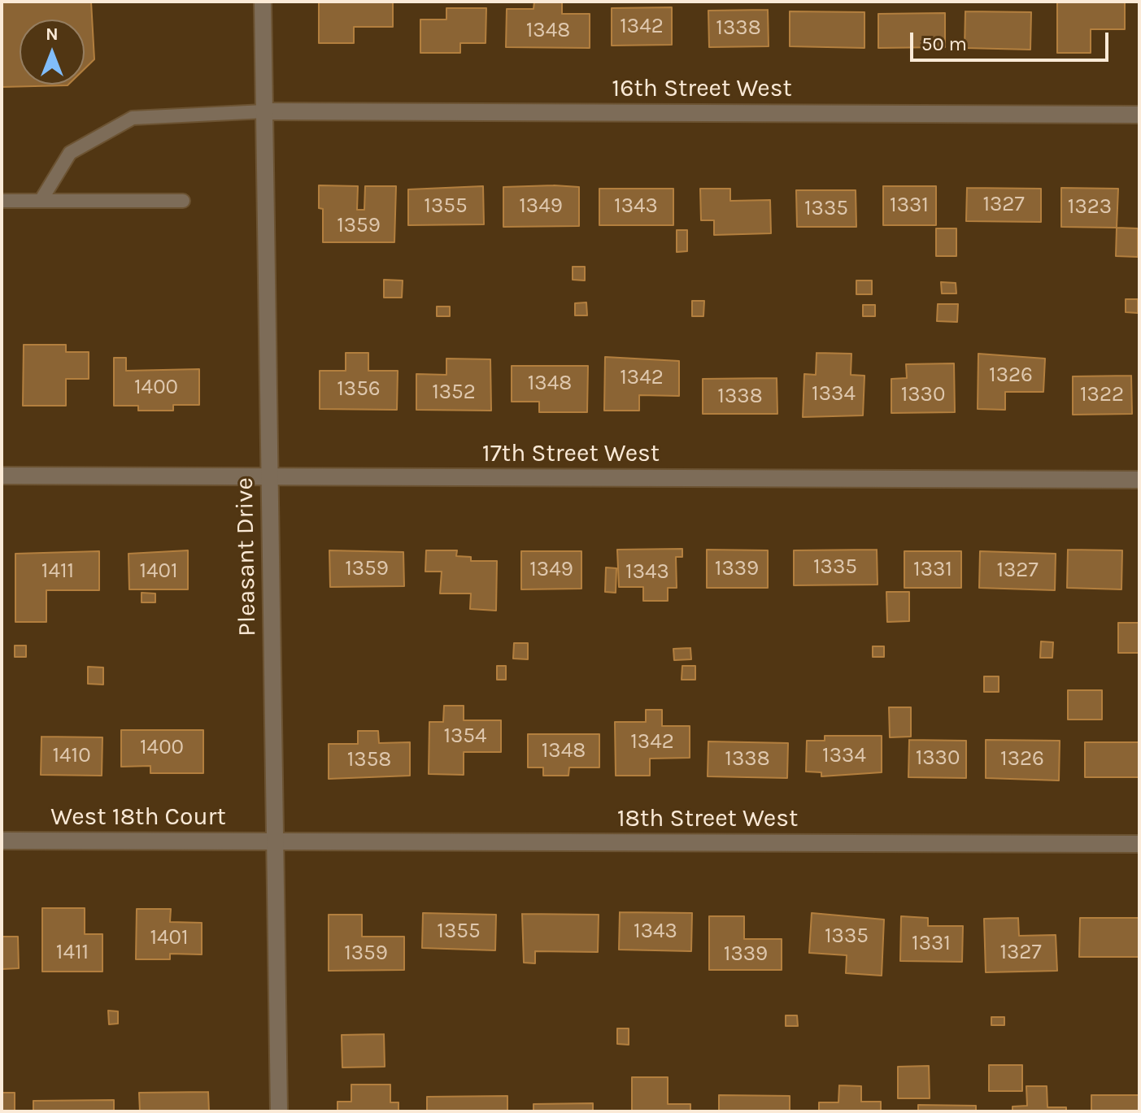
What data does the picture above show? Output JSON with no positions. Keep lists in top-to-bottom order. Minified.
{"streets":{"street":["16th Street West","17th Street West","Pleasant Drive","West 18th Court","18th Street West"]},"crossings":[["16th Street West","Pleasant Drive"],["17th Street West","Pleasant Drive"],["Pleasant Drive","West 18th Court"],["Pleasant Drive","18th Street West"],["West 18th Court","18th Street West"]],"house_numbers":["1342","1338","1348","1327","1331","1355","1349","1343","1323","1335","1359","1326","1342","1348","1400","1356","1352","1334","1330","1322","1338","1335","1359","1339","1349","1331","1327","1411","1401","1343","1354","1342","1400","1348","1410","1334","1330","1338","1326","1358","1355","1343","1335","1401","1331","1411","1327","1359","1339"],"scale_bar":"50 m","north":"top"}
